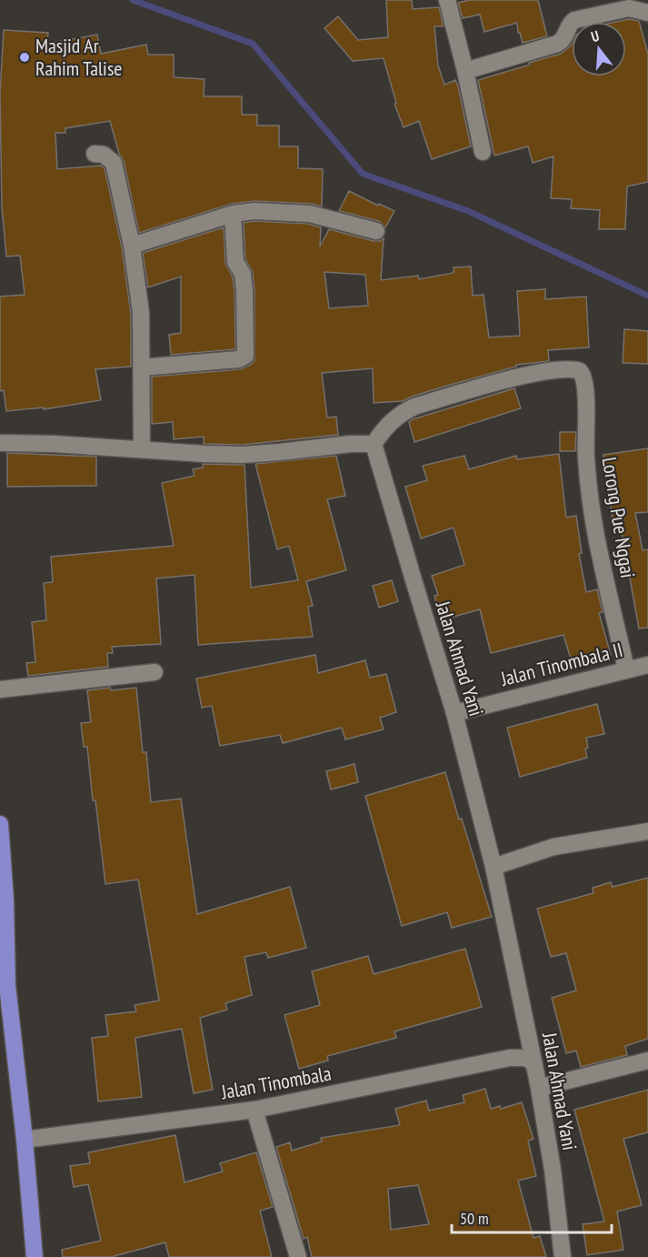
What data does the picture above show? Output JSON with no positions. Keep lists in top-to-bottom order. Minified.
{"streets":{"street":["Lorong Pue Nggai","Jalan Ahmad Yani","Jalan Tinombala II","Jalan Tinombala"]},"crossings":[["Lorong Pue Nggai","Jalan Ahmad Yani"],["Lorong Pue Nggai","Jalan Tinombala II"],["Jalan Ahmad Yani","Jalan Tinombala II"],["Jalan Ahmad Yani","Jalan Tinombala"]],"places":["Masjid Ar Rahim Talise"],"scale_bar":"50 m","north":"top"}
